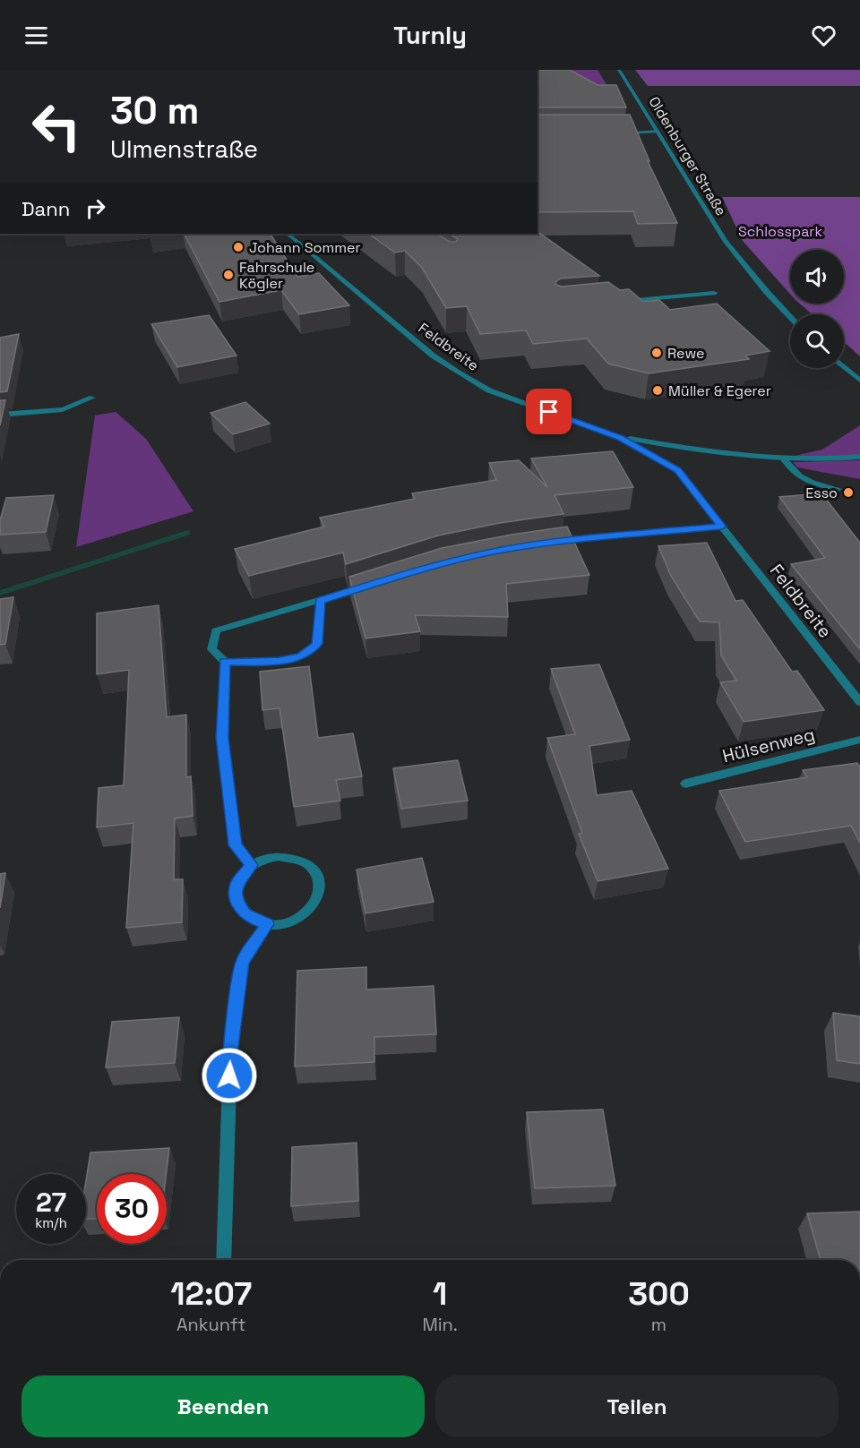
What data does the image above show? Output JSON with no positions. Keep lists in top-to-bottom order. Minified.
{"streets":{"street":["Oldenburger Straße","Feldbreite","Hülsenweg"]},"parks":["Schlosspark"],"places":["Johann Sommer","Fahrschule Kögler","Rewe","Müller & Egerer","Esso"],"page":{"header":"Turnly","turn":["30 m","Ulmenstraße"],"then":"Dann","speed":"27 km/h","limit":"30","eta":["12:07","Ankunft","1","Min.","300","m"],"buttons":["Beenden","Teilen"]}}
